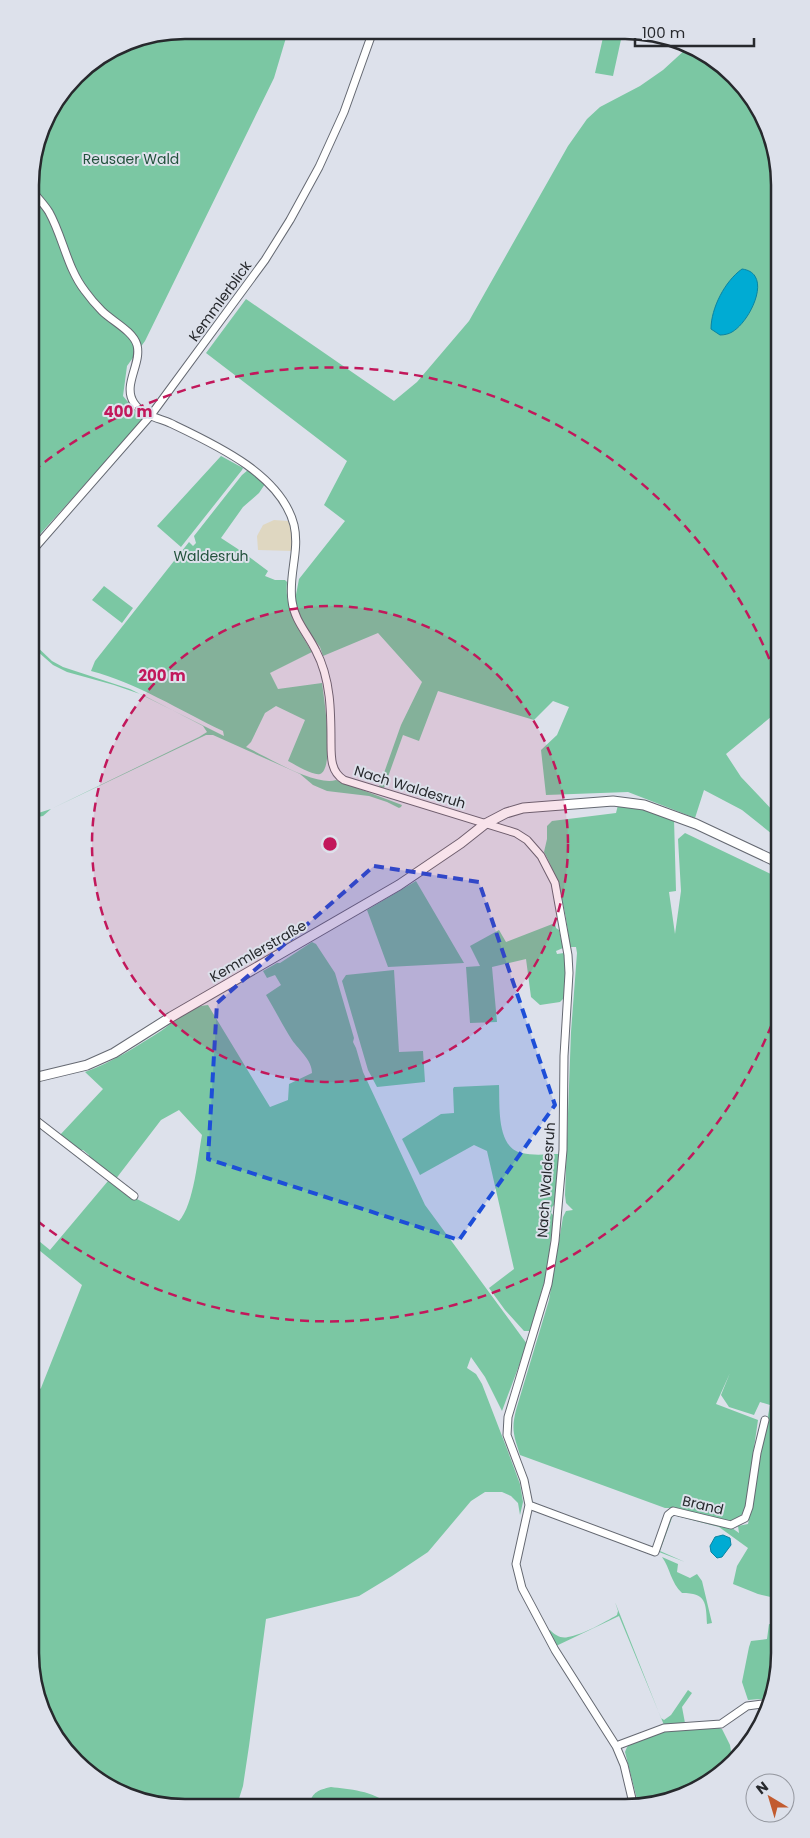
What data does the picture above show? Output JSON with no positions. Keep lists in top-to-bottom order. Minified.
{"streets":{"street":["Kemmlerblick","Nach Waldesruh","Kemmlerstraße","Brand"]},"crossings":[["Kemmlerblick","Nach Waldesruh"],["Nach Waldesruh","Kemmlerstraße"],["Nach Waldesruh","Brand"]],"parks":["Reusaer Wald","Waldesruh"],"scale_bar":"100 m","north":"top left","rings":["400 m","200 m"]}
